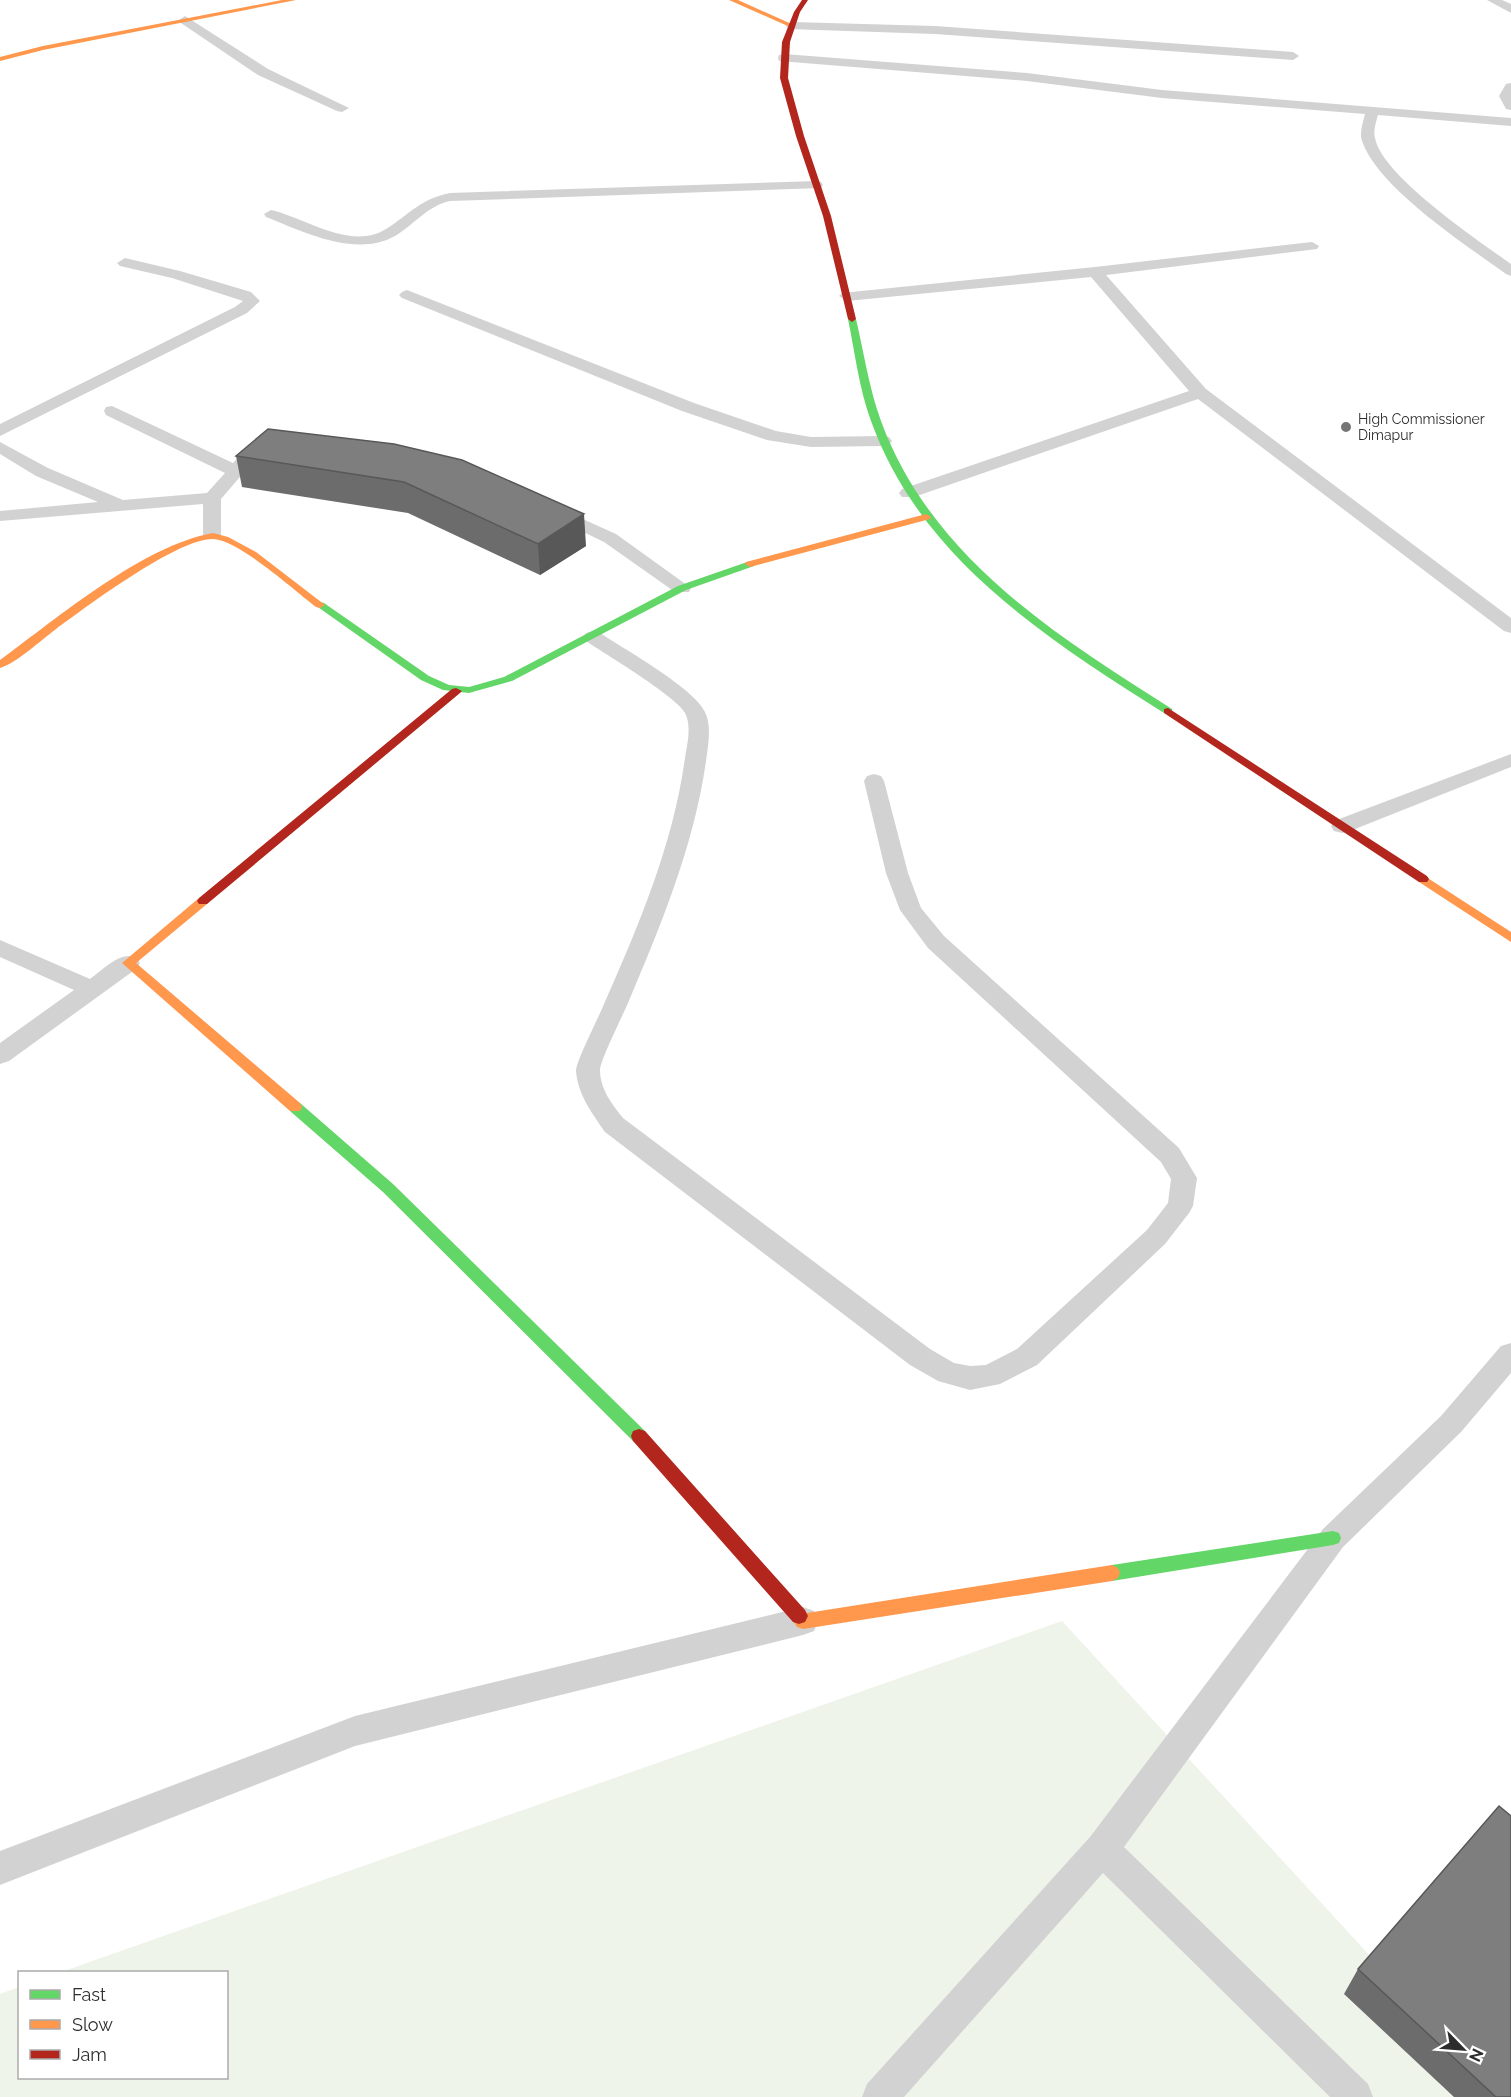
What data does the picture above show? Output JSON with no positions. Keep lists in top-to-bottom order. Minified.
{"places":["High Commissioner Dimapur"],"legend":["Fast","Slow","Jam"],"north":"bottom right"}
